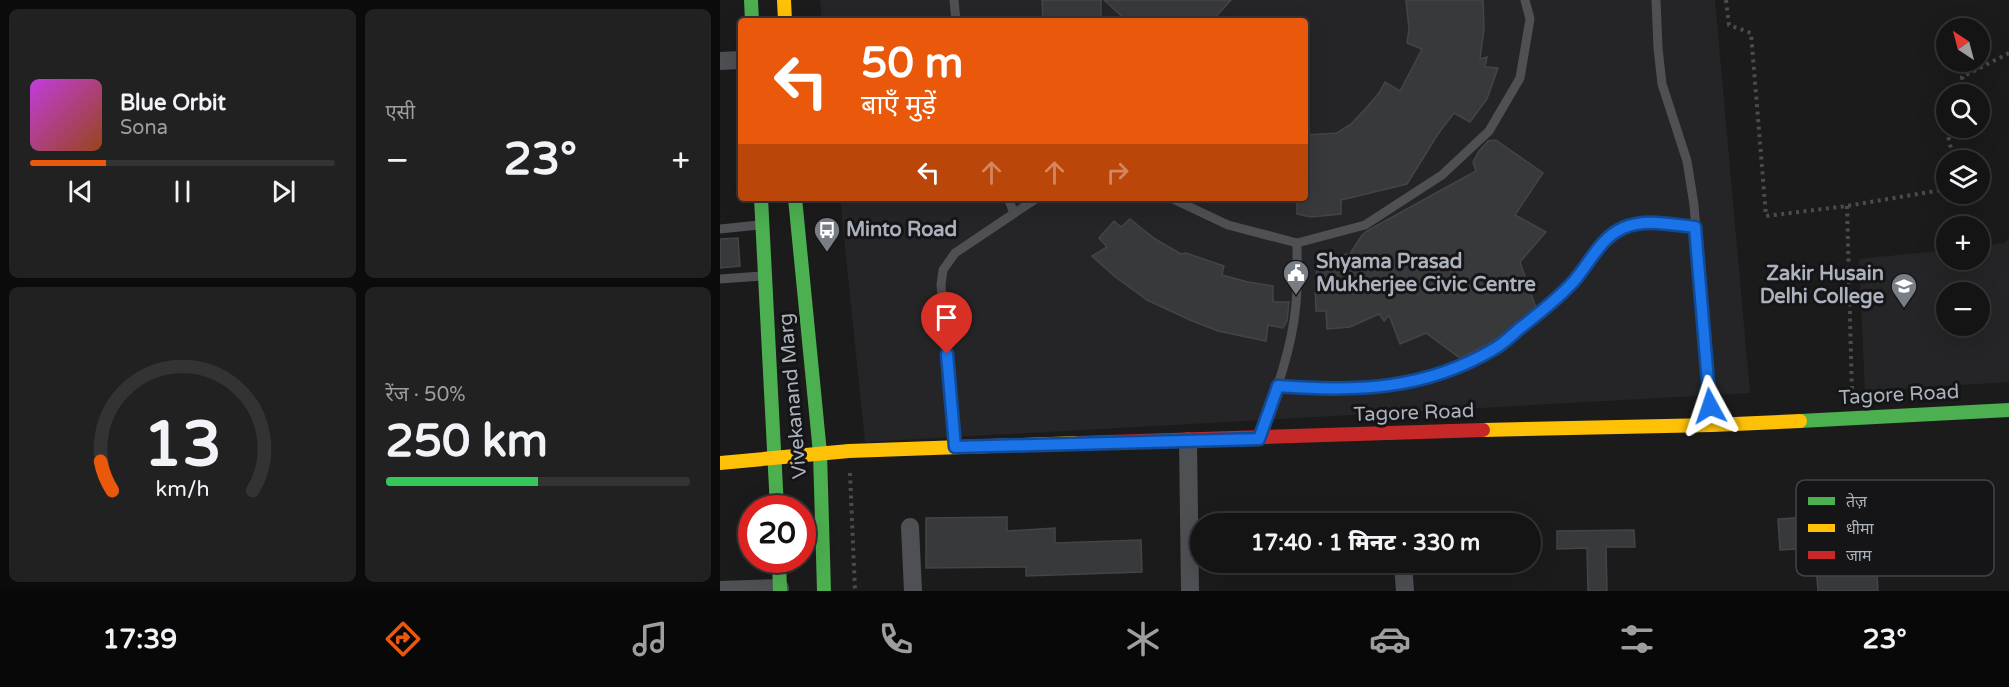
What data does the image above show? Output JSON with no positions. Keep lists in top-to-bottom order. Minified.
{"streets":{"street":["Tagore Road","Vivekanand Marg"]},"crossings":[["Tagore Road","Vivekanand Marg"]],"places":{"bus stop":["Minto Road"],"public building":["Shyama Prasad Mukherjee Civic Centre"],"school or university":["Zakir Husain Delhi College"]},"legend":["तेज़","धीमा","जाम"],"north":"top left","page":{"tile":["एसी",["रेंज · 50%","250 km"]],"map_buttons":["+","−"],"turn":["50 m","बाएँ मुड़ें"],"song":["Blue Orbit","Sona"],"heat":["−","23°","+"],"limit":"20","trip":"17:40 · 1 मिनट · 330 m","tabs":["17:39","23°"],"gauge":["13","km/h"]}}
